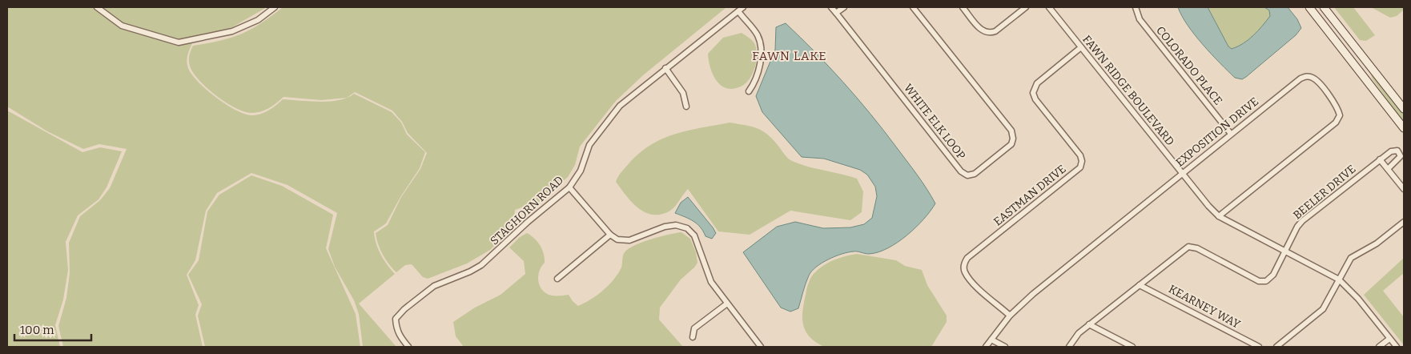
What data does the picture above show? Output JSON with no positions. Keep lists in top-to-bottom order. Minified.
{"streets":{"street":["COLORADO PLACE","FAWN RIDGE BOULEVARD","WHITE ELK LOOP","EXPOSITION DRIVE","BEELER DRIVE","EASTMAN DRIVE","STAGHORN ROAD","KEARNEY WAY"]},"crossings":[["COLORADO PLACE","EXPOSITION DRIVE"],["FAWN RIDGE BOULEVARD","EXPOSITION DRIVE"],["FAWN RIDGE BOULEVARD","BEELER DRIVE"],["FAWN RIDGE BOULEVARD","EASTMAN DRIVE"],["EXPOSITION DRIVE","EASTMAN DRIVE"],["BEELER DRIVE","KEARNEY WAY"]],"districts":["FAWN LAKE"],"scale_bar":"100 m"}
